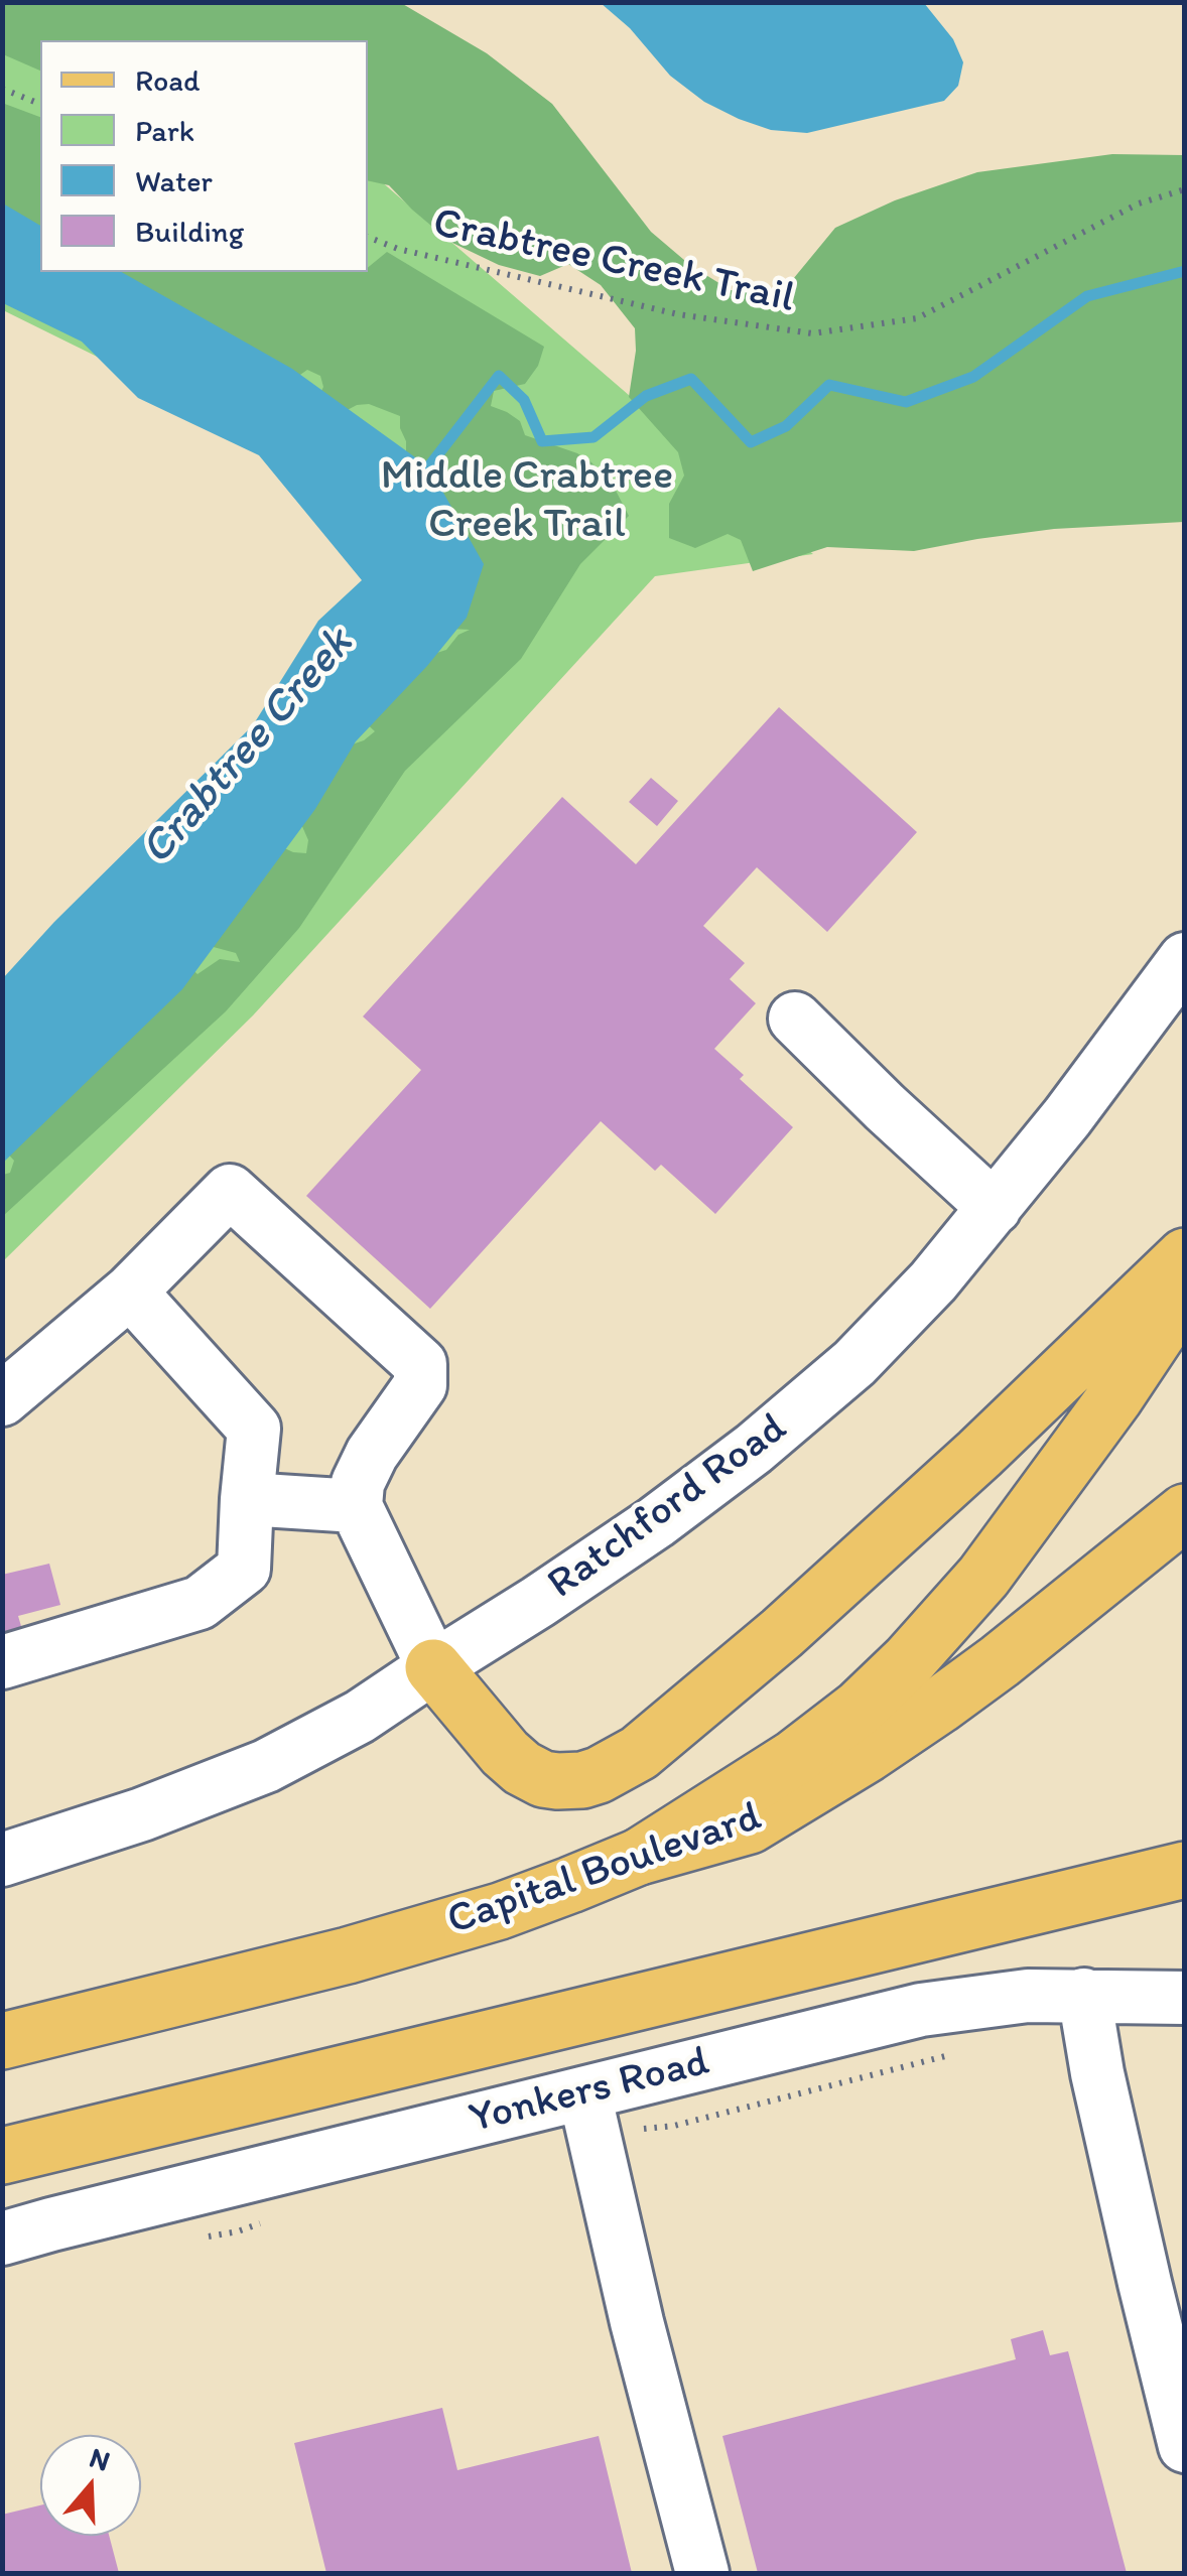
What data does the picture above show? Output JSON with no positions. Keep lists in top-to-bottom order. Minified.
{"streets":{"main road":["Capital Boulevard"],"street":["Ratchford Road","Yonkers Road"],"path":["Crabtree Creek Trail"]},"water":["Crabtree Creek"],"parks":["Middle Crabtree Creek Trail"],"legend":["Road","Park","Water","Building"],"north":"top"}
